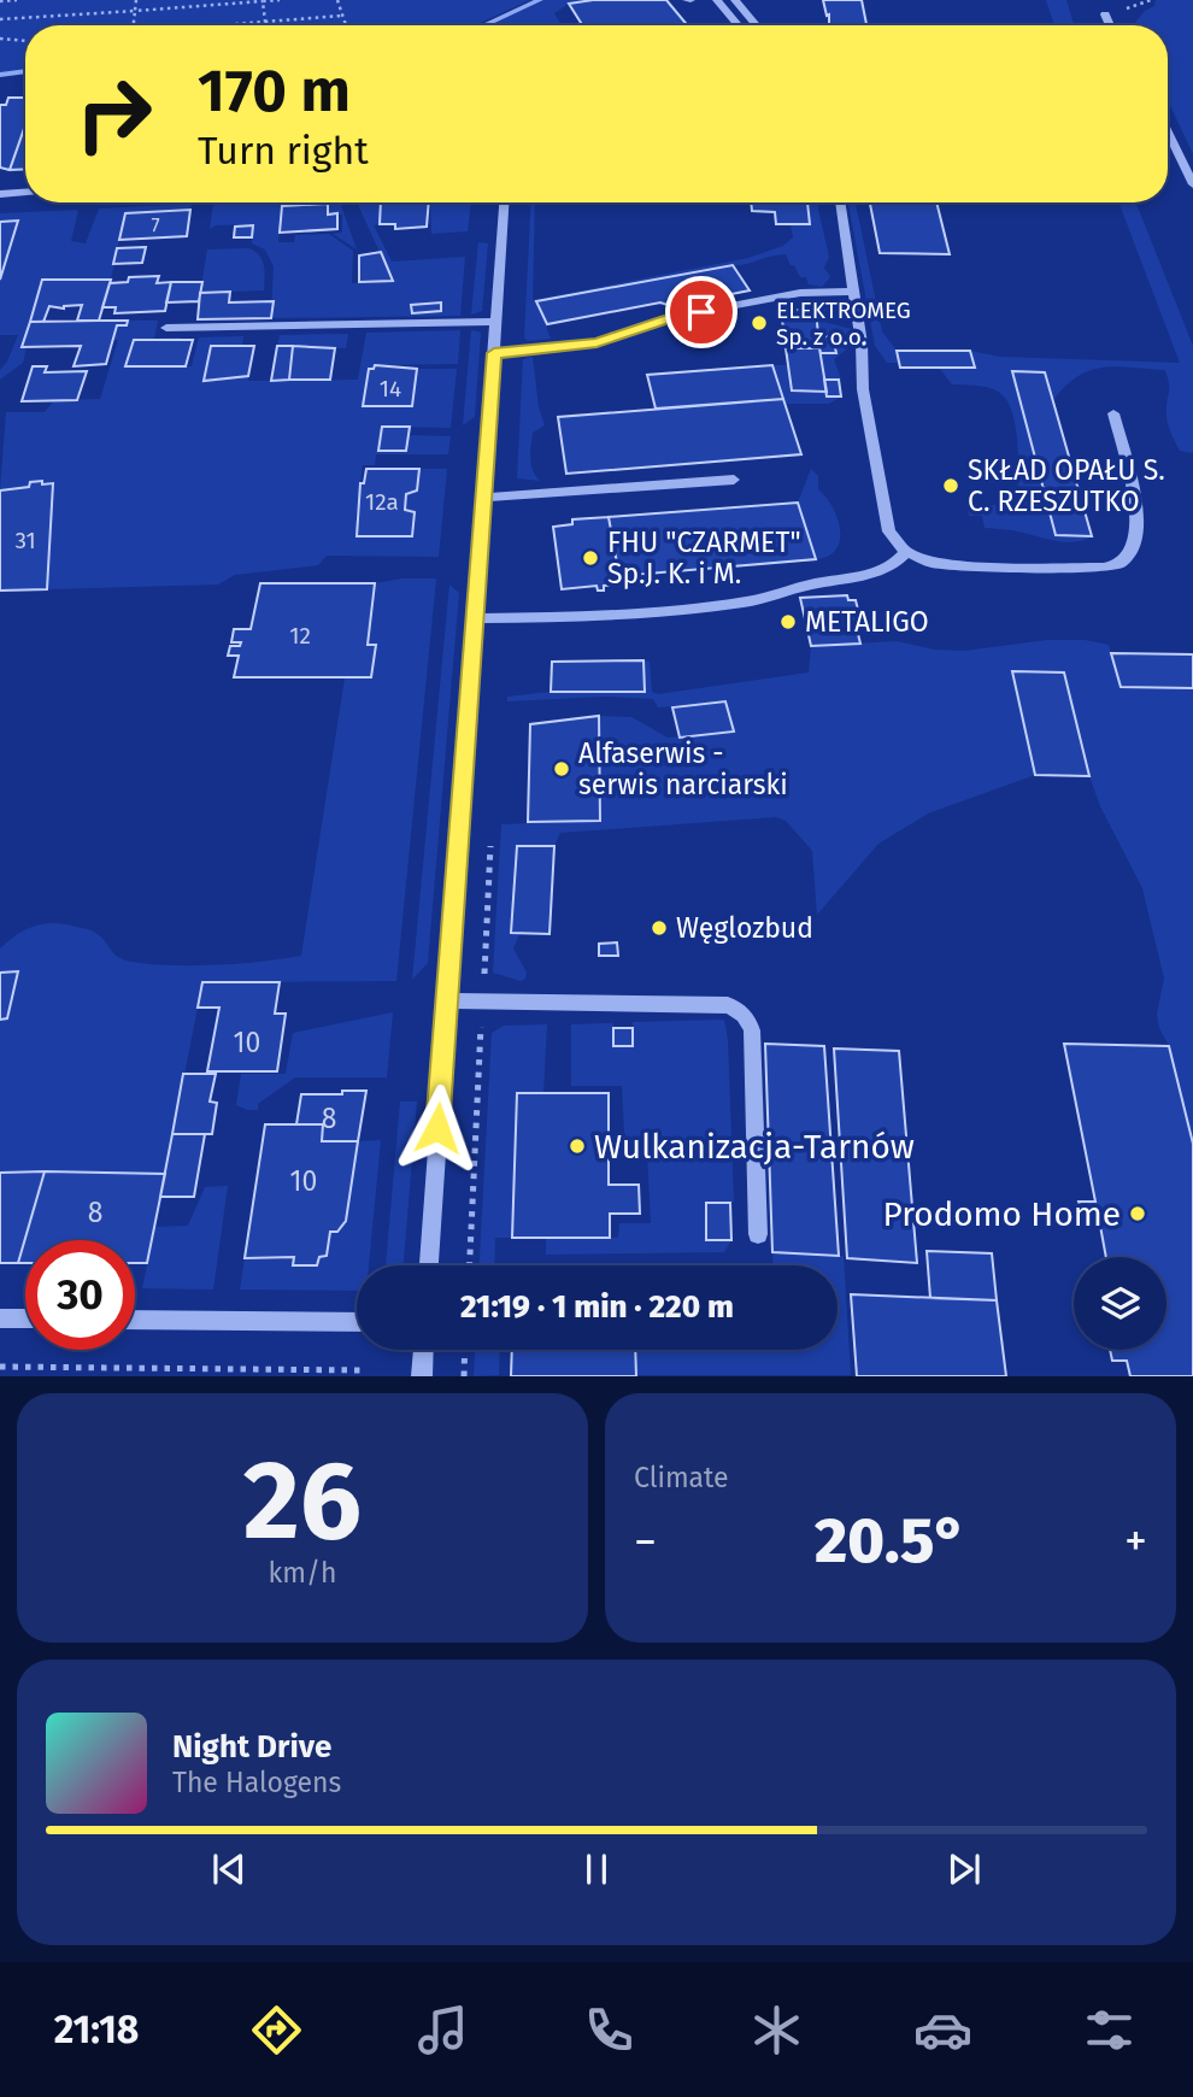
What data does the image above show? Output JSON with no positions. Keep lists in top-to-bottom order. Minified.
{"places":["ELEKTROMEG Sp. z o.o.","SKŁAD OPAŁU S. C. RZESZUTKO","FHU \"CZARMET\" Sp.J. K. i M.","METALIGO","Alfaserwis - serwis narciarski","Węglozbud","Wulkanizacja-Tarnów","Prodomo Home"],"house_numbers":["7","14","12a","31","12","10","8","10","8"],"page":{"turn":["170 m","Turn right"],"limit":"30","trip":"21:19 · 1 min · 220 m","tile":[["26","km/h"],"Climate"],"heat":["−","20.5°","+"],"song":["Night Drive","The Halogens"],"tabs":"21:18"}}
